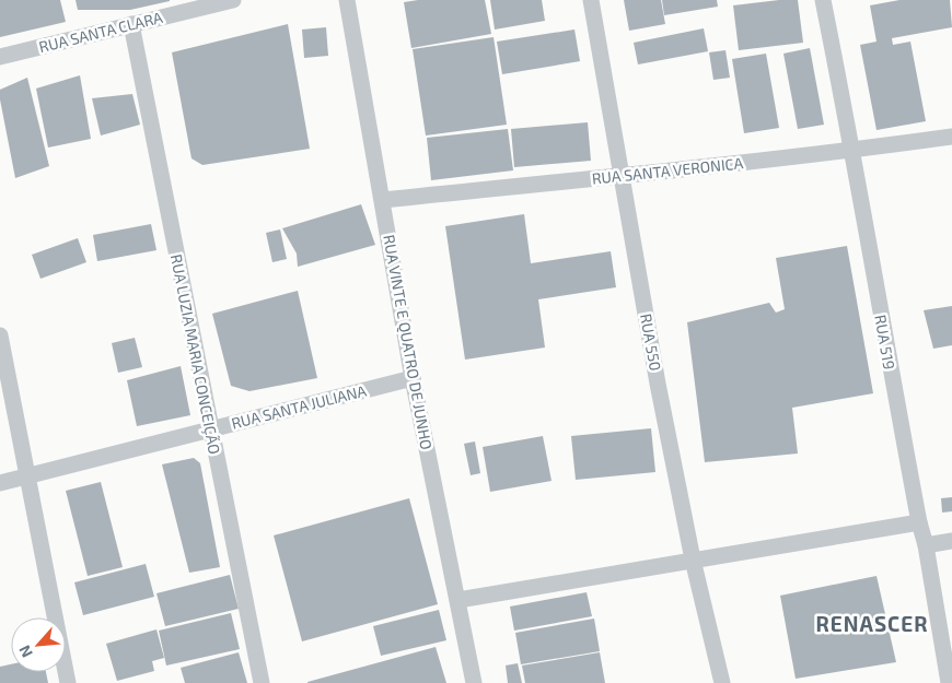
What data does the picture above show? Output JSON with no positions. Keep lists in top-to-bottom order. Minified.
{"streets":{"street":["RUA SANTA CLARA","RUA SANTA VERONICA","RUA VINTE E QUATRO DE JUNHO","RUA 550","RUA 519","RUA LUZIA MARIA CONCEIÇÃO","RUA SANTA JULIANA"]},"crossings":[["RUA SANTA CLARA","RUA LUZIA MARIA CONCEIÇÃO"],["RUA SANTA VERONICA","RUA VINTE E QUATRO DE JUNHO"],["RUA SANTA VERONICA","RUA 550"],["RUA SANTA VERONICA","RUA 519"],["RUA VINTE E QUATRO DE JUNHO","RUA SANTA JULIANA"],["RUA LUZIA MARIA CONCEIÇÃO","RUA SANTA JULIANA"]],"districts":["RENASCER"],"north":"bottom left"}
